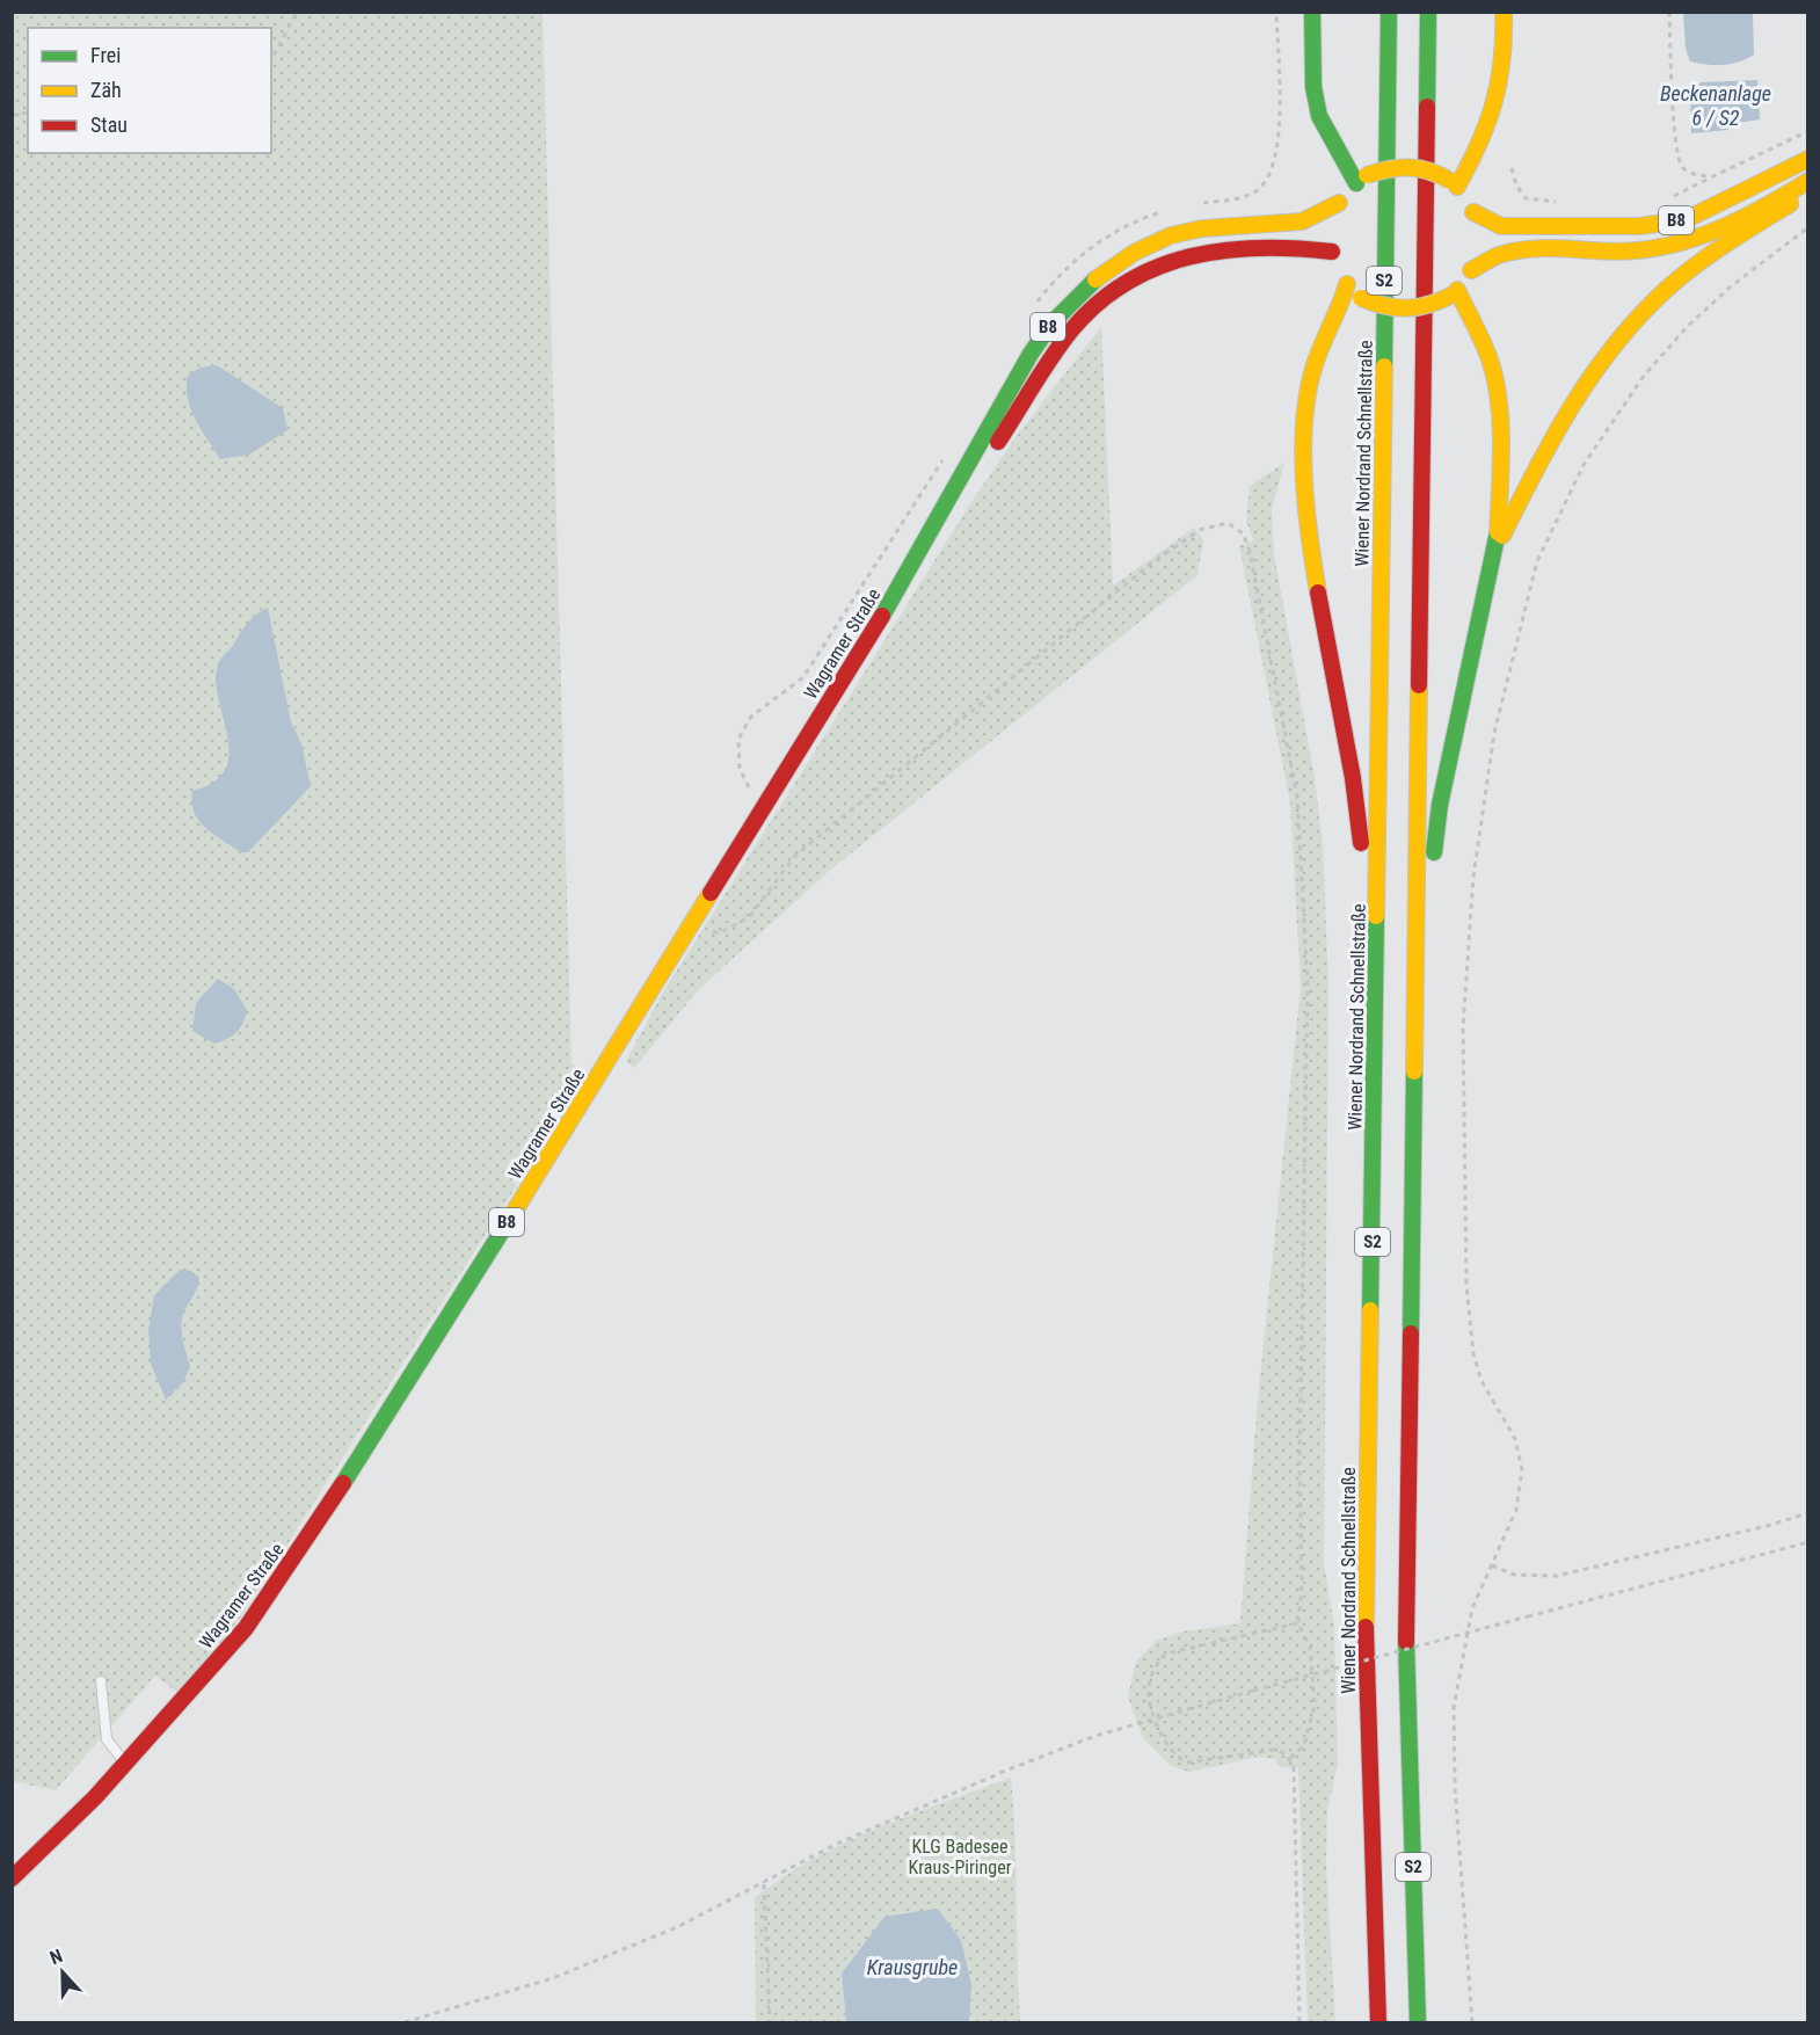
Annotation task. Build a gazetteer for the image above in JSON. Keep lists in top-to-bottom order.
{
  "streets": {
    "main road": [
      "B8",
      "S2",
      "Wiener Nordrand Schnellstraße",
      "Wagramer Straße"
    ]
  },
  "crossings": [
    ["B8", "Wagramer Straße"]
  ],
  "water": ["Beckenanlage 6 / S2", "Krausgrube"],
  "parks": ["KLG Badesee Kraus-Piringer"],
  "legend": ["Frei", "Zäh", "Stau"],
  "north": "top"
}
